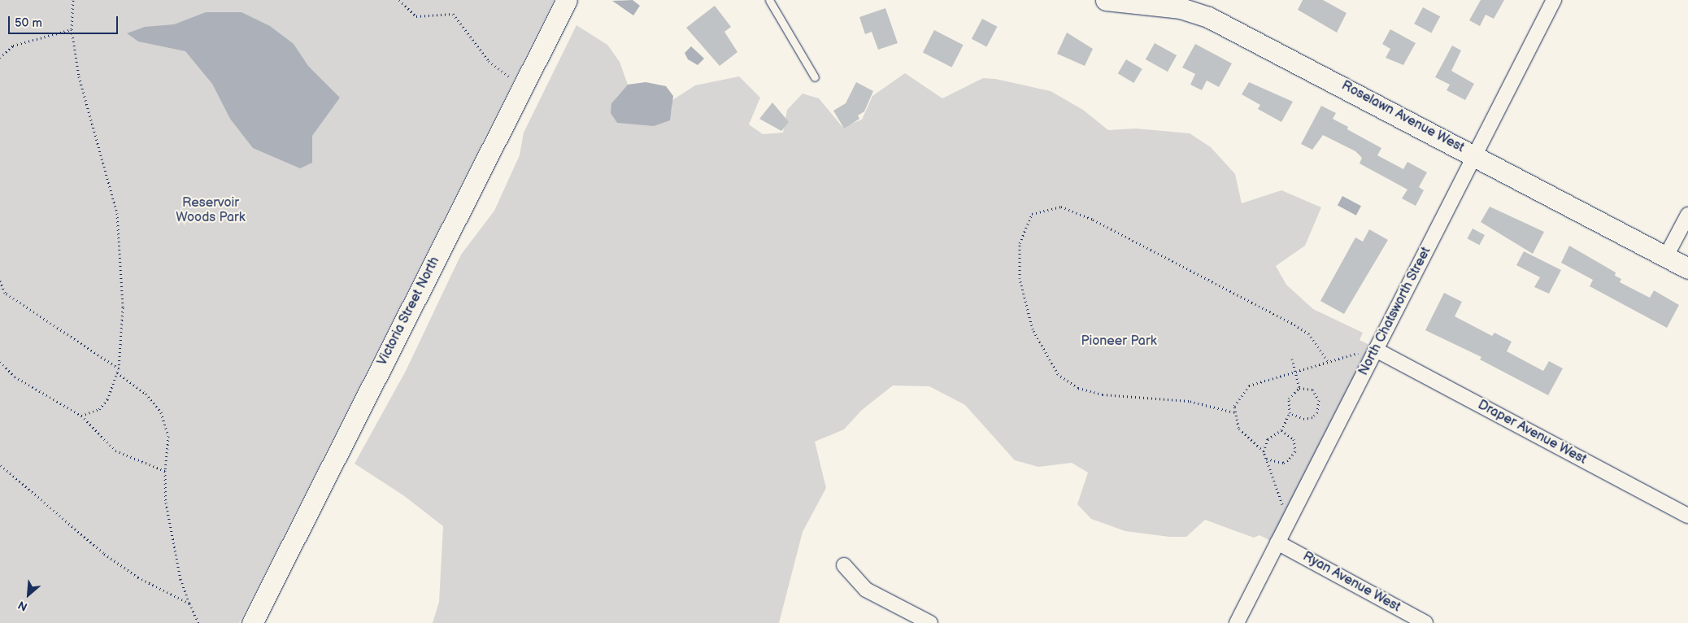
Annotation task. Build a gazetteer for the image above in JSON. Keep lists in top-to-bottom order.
{
  "streets": {
    "street": [
      "Roselawn Avenue West",
      "Victoria Street North",
      "North Chatsworth Street",
      "Draper Avenue West",
      "Ryan Avenue West"
    ]
  },
  "crossings": [
    ["Roselawn Avenue West", "North Chatsworth Street"],
    ["North Chatsworth Street", "Draper Avenue West"],
    ["North Chatsworth Street", "Ryan Avenue West"]
  ],
  "parks": ["Reservoir Woods Park", "Pioneer Park"],
  "scale_bar": "50 m",
  "north": "bottom left"
}
